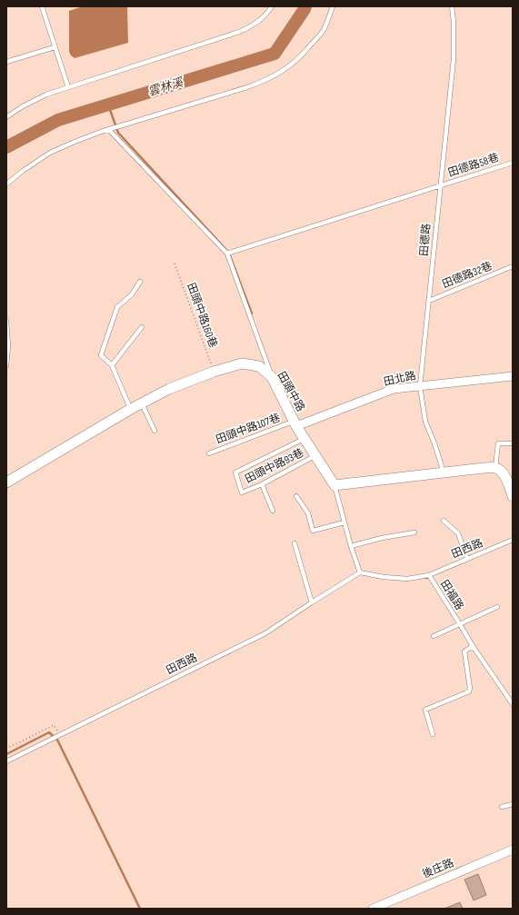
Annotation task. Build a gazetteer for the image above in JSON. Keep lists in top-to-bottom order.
{
  "streets": {
    "street": ["田北路", "田頭中路", "後庄路"],
    "lane": [
      "田德路58巷",
      "田德路",
      "田德路32巷",
      "田頭中路107巷",
      "田頭中路93巷",
      "田西路",
      "田福路"
    ],
    "path": ["田頭中路160巷"]
  },
  "crossings": [
    ["田德路58巷", "田德路"],
    ["田德路", "田德路32巷"],
    ["田德路", "田北路"],
    ["田頭中路160巷", "田頭中路"],
    ["田北路", "田頭中路"],
    ["田北路", "田頭中路107巷"],
    ["田頭中路", "田頭中路107巷"],
    ["田頭中路", "田頭中路93巷"],
    ["田西路", "田福路"]
  ],
  "water": ["雲林溪"]
}
